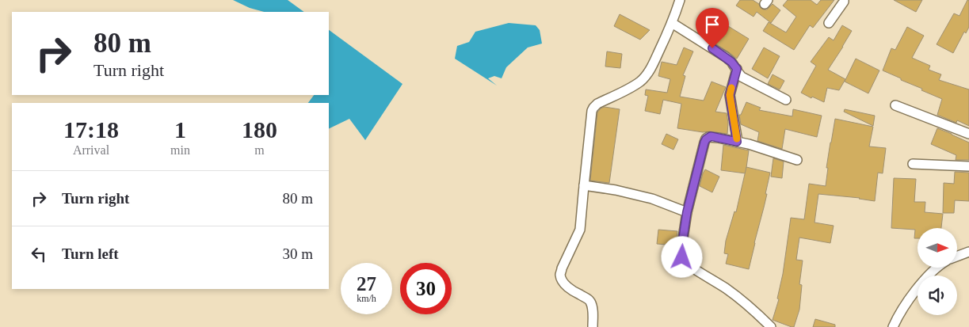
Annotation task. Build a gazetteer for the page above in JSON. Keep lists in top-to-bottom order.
{
  "north": "right",
  "page": {
    "turn": ["80 m", "Turn right"],
    "eta": [
      "17:18",
      "Arrival",
      "1",
      "min",
      "180",
      "m"
    ],
    "list": [
      {
        "name": "Turn right",
        "value": "80 m"
      },
      {
        "name": "Turn left",
        "value": "30 m"
      }
    ],
    "speed": "27 km/h",
    "limit": "30"
  }
}
